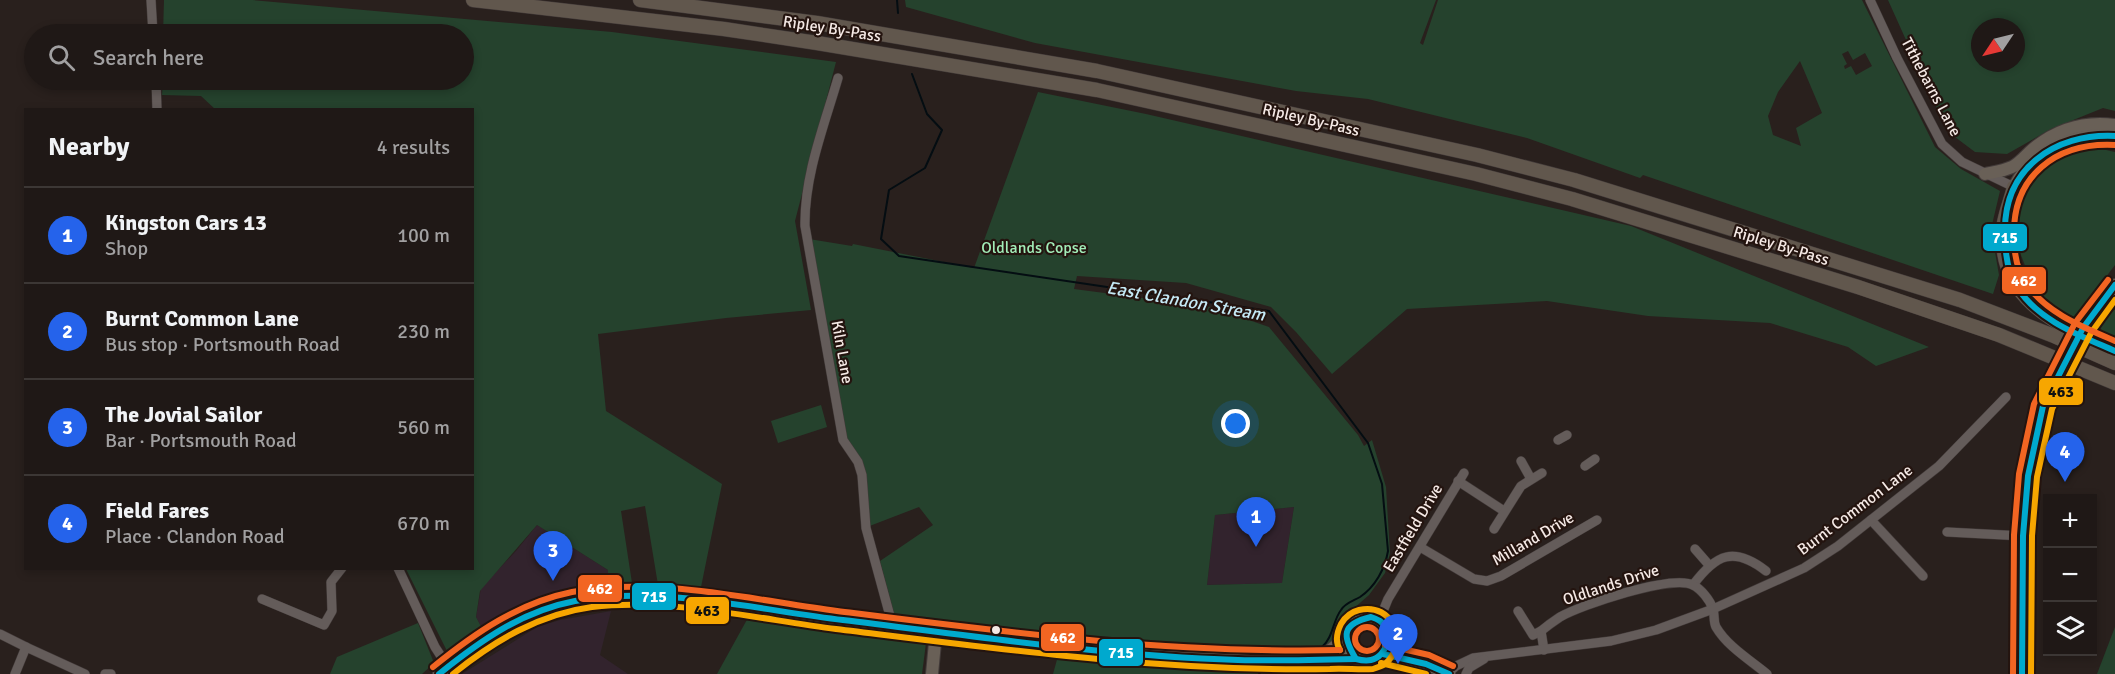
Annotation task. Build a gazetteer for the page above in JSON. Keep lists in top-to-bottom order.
{
  "streets": {
    "highway": ["Ripley By-Pass"],
    "street": [
      "Tithebarns Lane",
      "Kiln Lane",
      "Burnt Common Lane",
      "Eastfield Drive",
      "Milland Drive",
      "Oldlands Drive"
    ]
  },
  "crossings": [
    ["Eastfield Drive", "Milland Drive"]
  ],
  "water": ["East Clandon Stream"],
  "parks": ["Oldlands Copse"],
  "lines": ["transit line 715", "transit line 462", "transit line 463"],
  "north": "bottom left",
  "page": {
    "search": "Search here",
    "heading": ["Nearby", "4 results"],
    "list": [
      {
        "mark": "1",
        "name": "Kingston Cars 13",
        "note": "Shop",
        "value": "100 m"
      },
      {
        "mark": "2",
        "name": "Burnt Common Lane",
        "note": "Bus stop · Portsmouth Road",
        "value": "230 m"
      },
      {
        "mark": "3",
        "name": "The Jovial Sailor",
        "note": "Bar · Portsmouth Road",
        "value": "560 m"
      },
      {
        "mark": "4",
        "name": "Field Fares",
        "note": "Place · Clandon Road",
        "value": "670 m"
      }
    ],
    "pins": [
      "4",
      "1",
      "3",
      "2"
    ],
    "map_buttons": ["+", "−"]
  }
}
